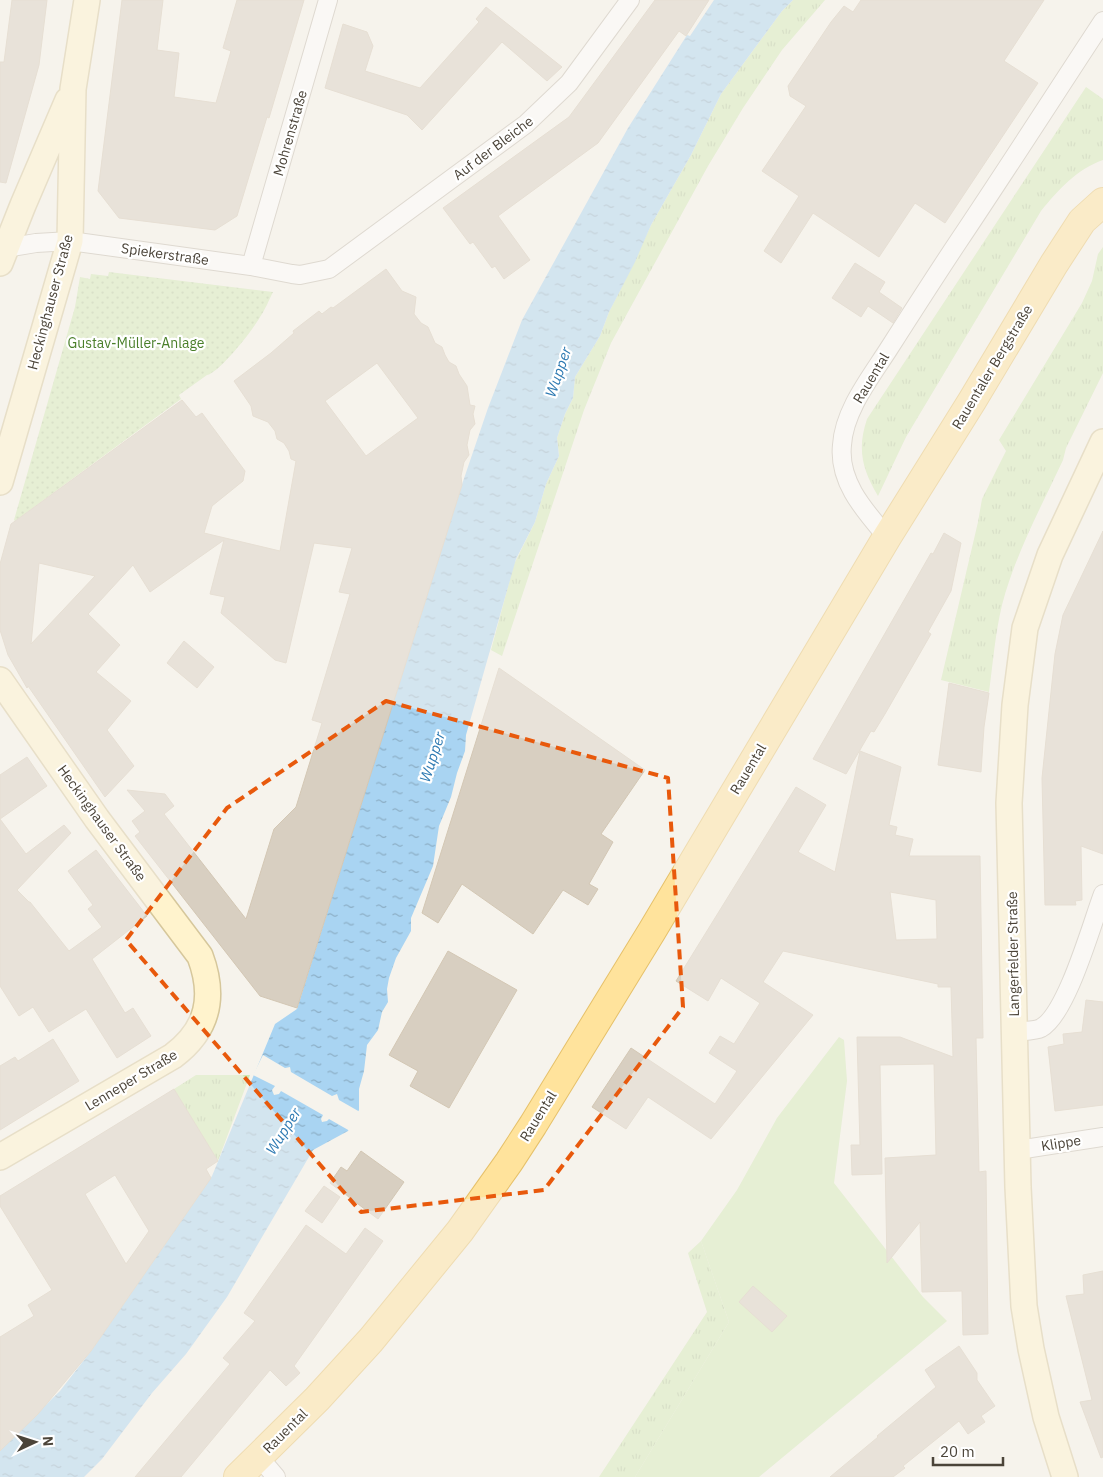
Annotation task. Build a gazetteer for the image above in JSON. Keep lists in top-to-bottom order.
{
  "streets": {
    "main road": [
      "Heckinghauser Straße",
      "Rauentaler Bergstraße",
      "Rauental",
      "Langerfelder Straße",
      "Lenneper Straße"
    ],
    "street": [
      "Mohrenstraße",
      "Auf der Bleiche",
      "Spiekerstraße",
      "Klippe"
    ]
  },
  "crossings": [
    ["Mohrenstraße", "Spiekerstraße"],
    ["Auf der Bleiche", "Spiekerstraße"],
    ["Spiekerstraße", "Heckinghauser Straße"],
    ["Heckinghauser Straße", "Lenneper Straße"],
    ["Rauentaler Bergstraße", "Rauental"],
    ["Langerfelder Straße", "Klippe"]
  ],
  "water": ["Wupper"],
  "parks": ["Gustav-Müller-Anlage"],
  "scale_bar": "20 m",
  "north": "right"
}
